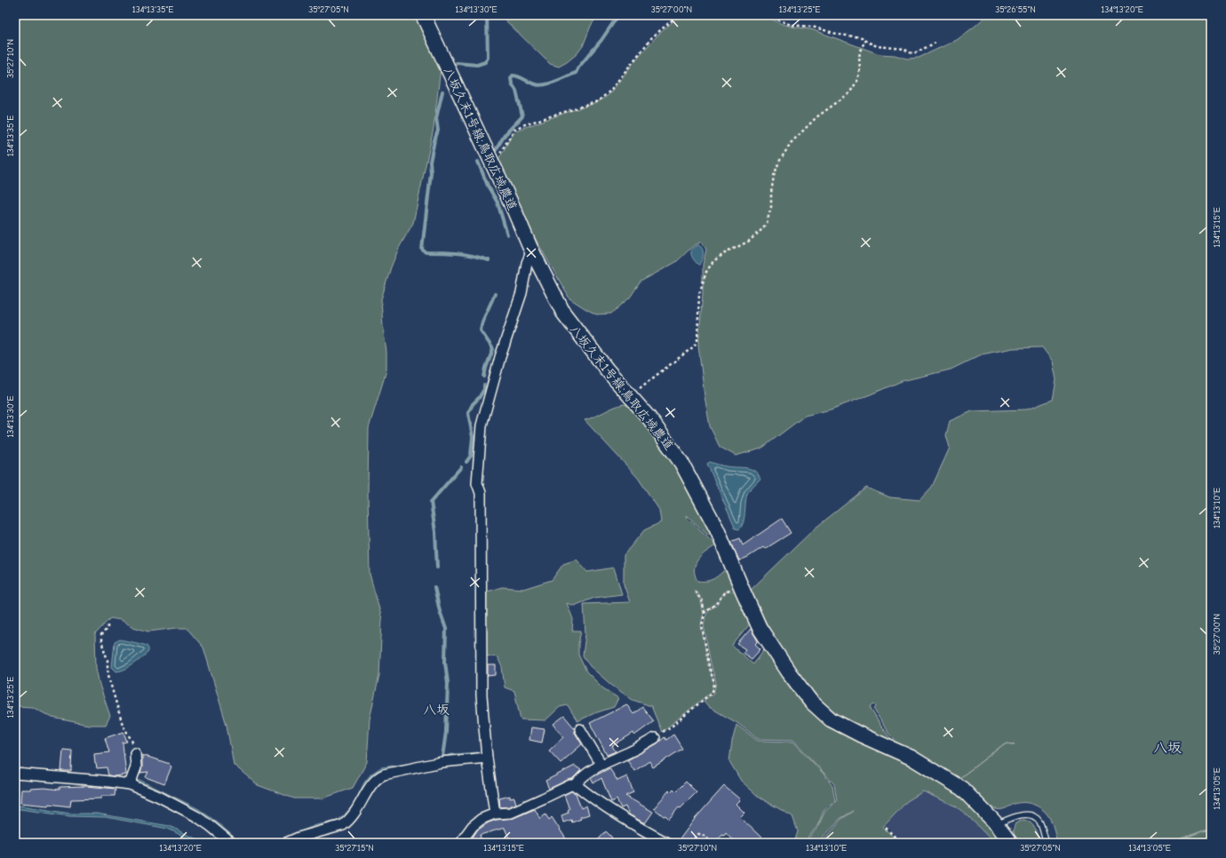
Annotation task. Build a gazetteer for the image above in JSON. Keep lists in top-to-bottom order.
{
  "streets": {
    "street": ["八坂久末1号線;鳥取広域農道"]
  },
  "districts": ["八坂", "八坂"],
  "coordinates": [
    "134°13'35\"E",
    "35°27'05\"N",
    "134°13'30\"E",
    "35°27'00\"N",
    "134°13'25\"E",
    "35°26'55\"N",
    "134°13'20\"E",
    "35°27'10\"N",
    "134°13'15\"E",
    "134°13'10\"E",
    "134°13'05\"E",
    "35°27'15\"N"
  ]
}
